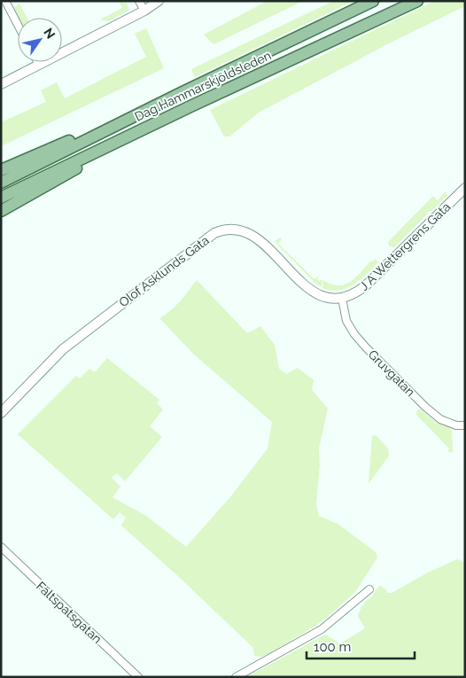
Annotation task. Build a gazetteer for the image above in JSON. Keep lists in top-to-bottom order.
{
  "streets": {
    "main road": ["Dag Hammarskjöldsleden"],
    "street": [
      "J A Wettergrens Gata",
      "Olof Asklunds Gata",
      "Gruvgatan",
      "Fältspatsgatan"
    ]
  },
  "crossings": [
    ["J A Wettergrens Gata", "Olof Asklunds Gata"],
    ["J A Wettergrens Gata", "Gruvgatan"],
    ["Olof Asklunds Gata", "Gruvgatan"]
  ],
  "scale_bar": "100 m",
  "north": "top right"
}
